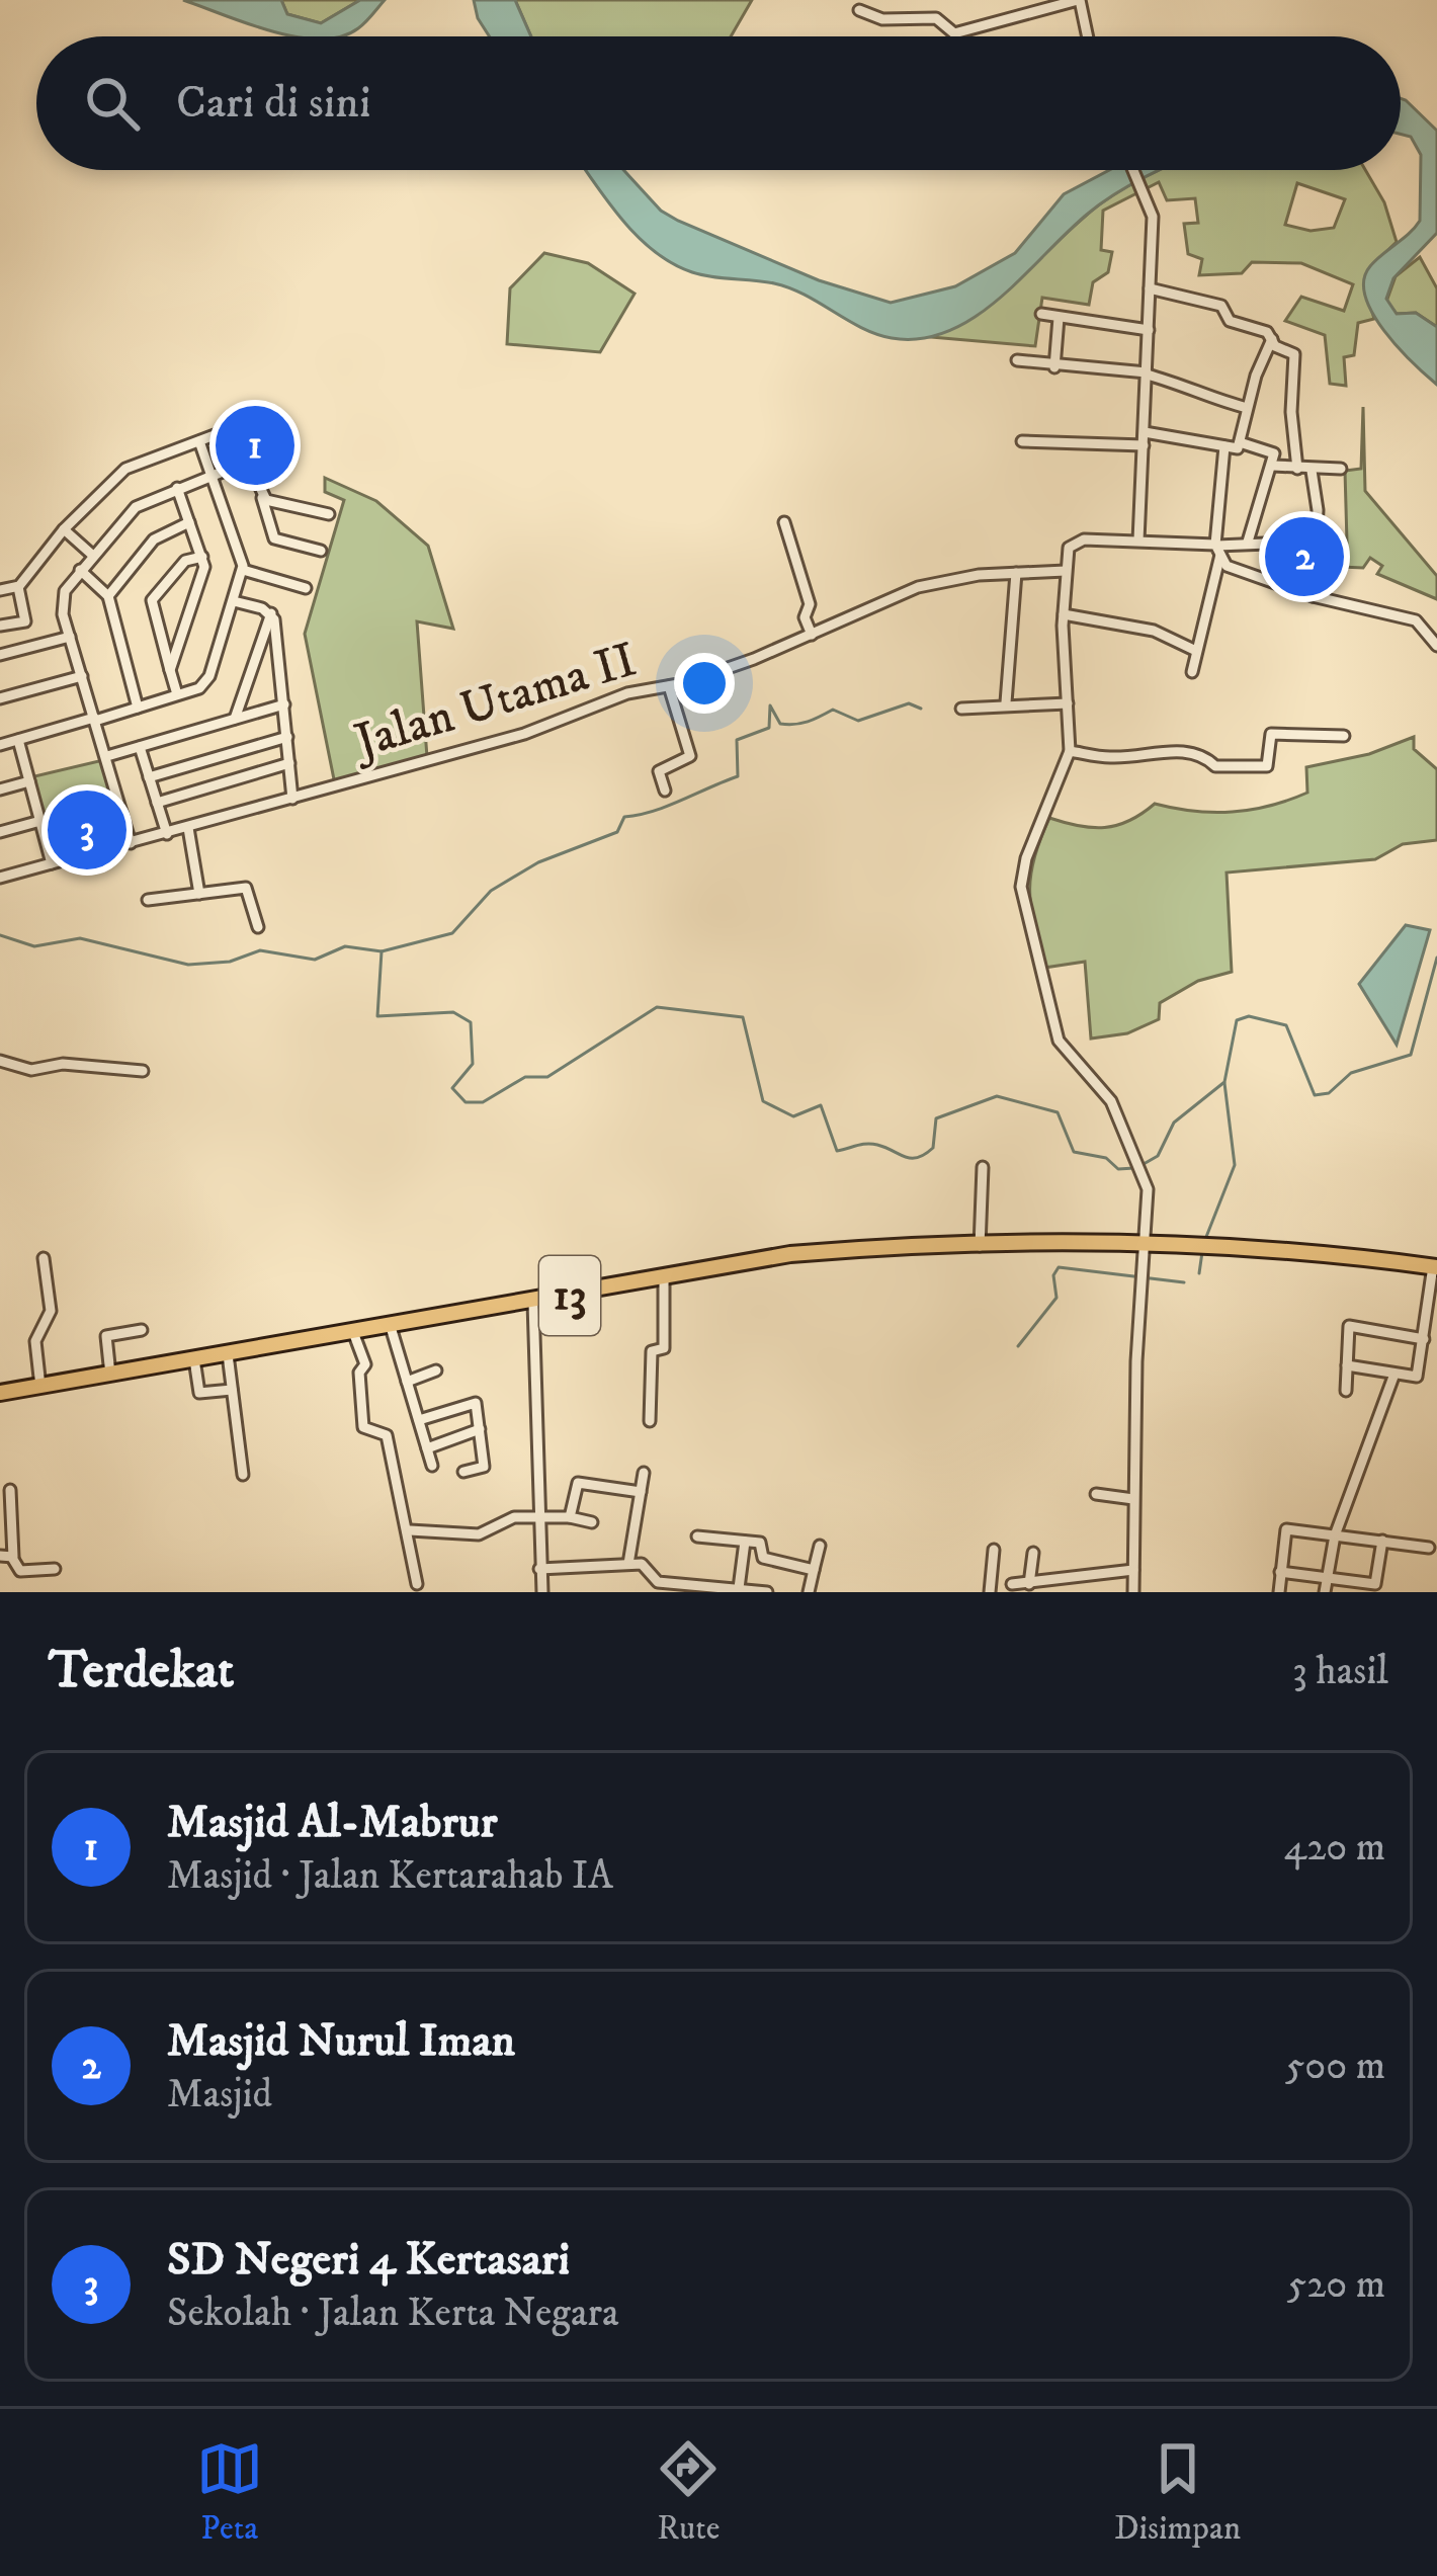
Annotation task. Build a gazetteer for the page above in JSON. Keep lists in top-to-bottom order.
{
  "streets": {
    "highway": ["13"],
    "street": ["Jalan Utama II"]
  },
  "page": {
    "search": "Cari di sini",
    "pins": ["1", "2", "3"],
    "heading": ["Terdekat", "3 hasil"],
    "list": [
      {
        "mark": "1",
        "name": "Masjid Al-Mabrur",
        "note": "Masjid · Jalan Kertarahab IA",
        "value": "420 m"
      },
      {
        "mark": "2",
        "name": "Masjid Nurul Iman",
        "note": "Masjid",
        "value": "500 m"
      },
      {
        "mark": "3",
        "name": "SD Negeri 4 Kertasari",
        "note": "Sekolah · Jalan Kerta Negara",
        "value": "520 m"
      }
    ],
    "nav": ["Peta", "Rute", "Disimpan"]
  }
}
